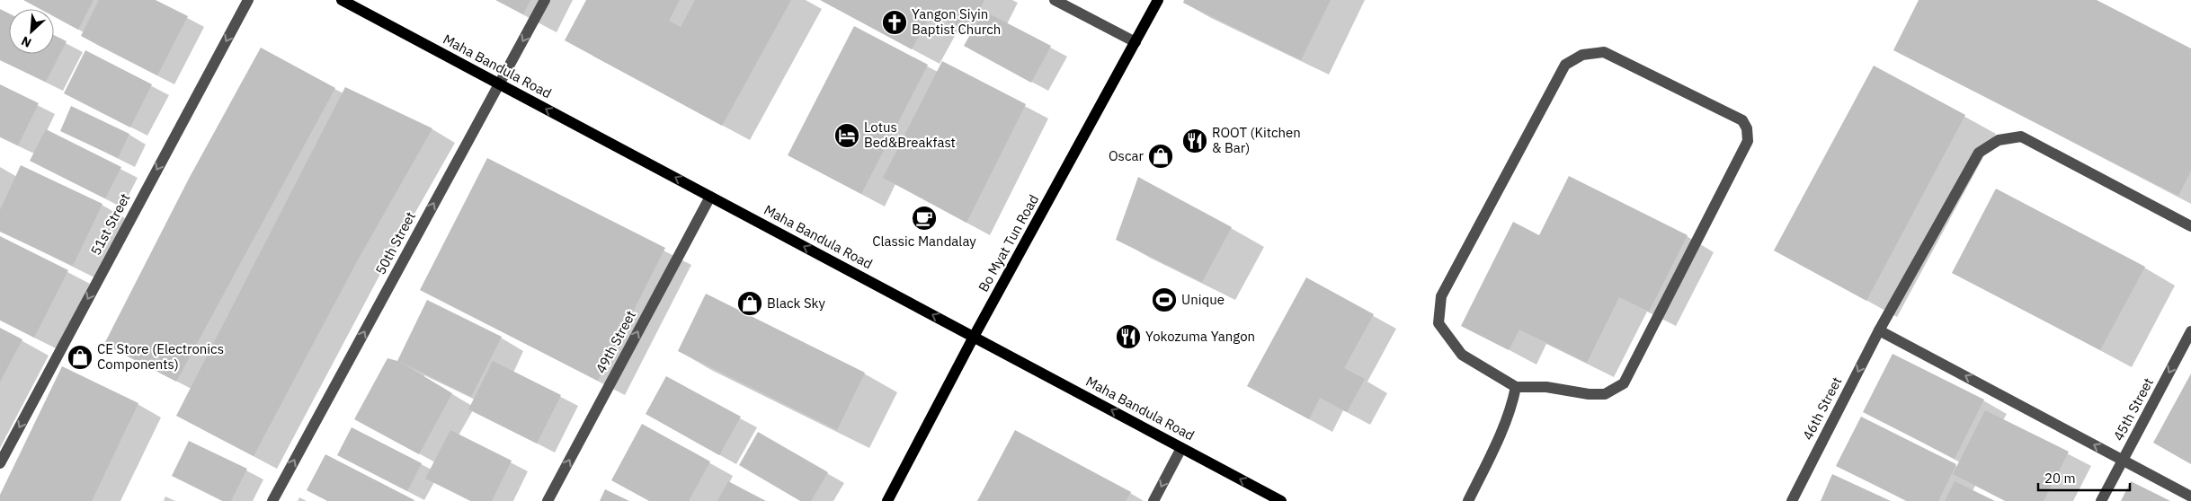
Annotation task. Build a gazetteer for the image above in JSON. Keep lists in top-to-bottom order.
{
  "streets": {
    "main road": ["Maha Bandula Road", "Bo Myat Tun Road"],
    "street": [
      "51st Street",
      "50th Street",
      "49th Street",
      "46th Street",
      "45th Street"
    ]
  },
  "crossings": [
    ["Maha Bandula Road", "50th Street"],
    ["Maha Bandula Road", "Bo Myat Tun Road"],
    ["Maha Bandula Road", "49th Street"]
  ],
  "one_way": [
    "Maha Bandula Road",
    "51st Street",
    "49th Street",
    "45th Street"
  ],
  "places": {
    "church": ["Yangon Siyin Baptist Church"],
    "hotel": ["Lotus Bed&Breakfast"],
    "restaurant": ["ROOT (Kitchen & Bar)", "Yokozuma Yangon"],
    "shop": ["Oscar", "Black Sky", "CE Store (Electronics Components)"],
    "cafe": ["Classic Mandalay"],
    "sports": ["Unique"]
  },
  "scale_bar": "20 m",
  "north": "bottom left"
}
